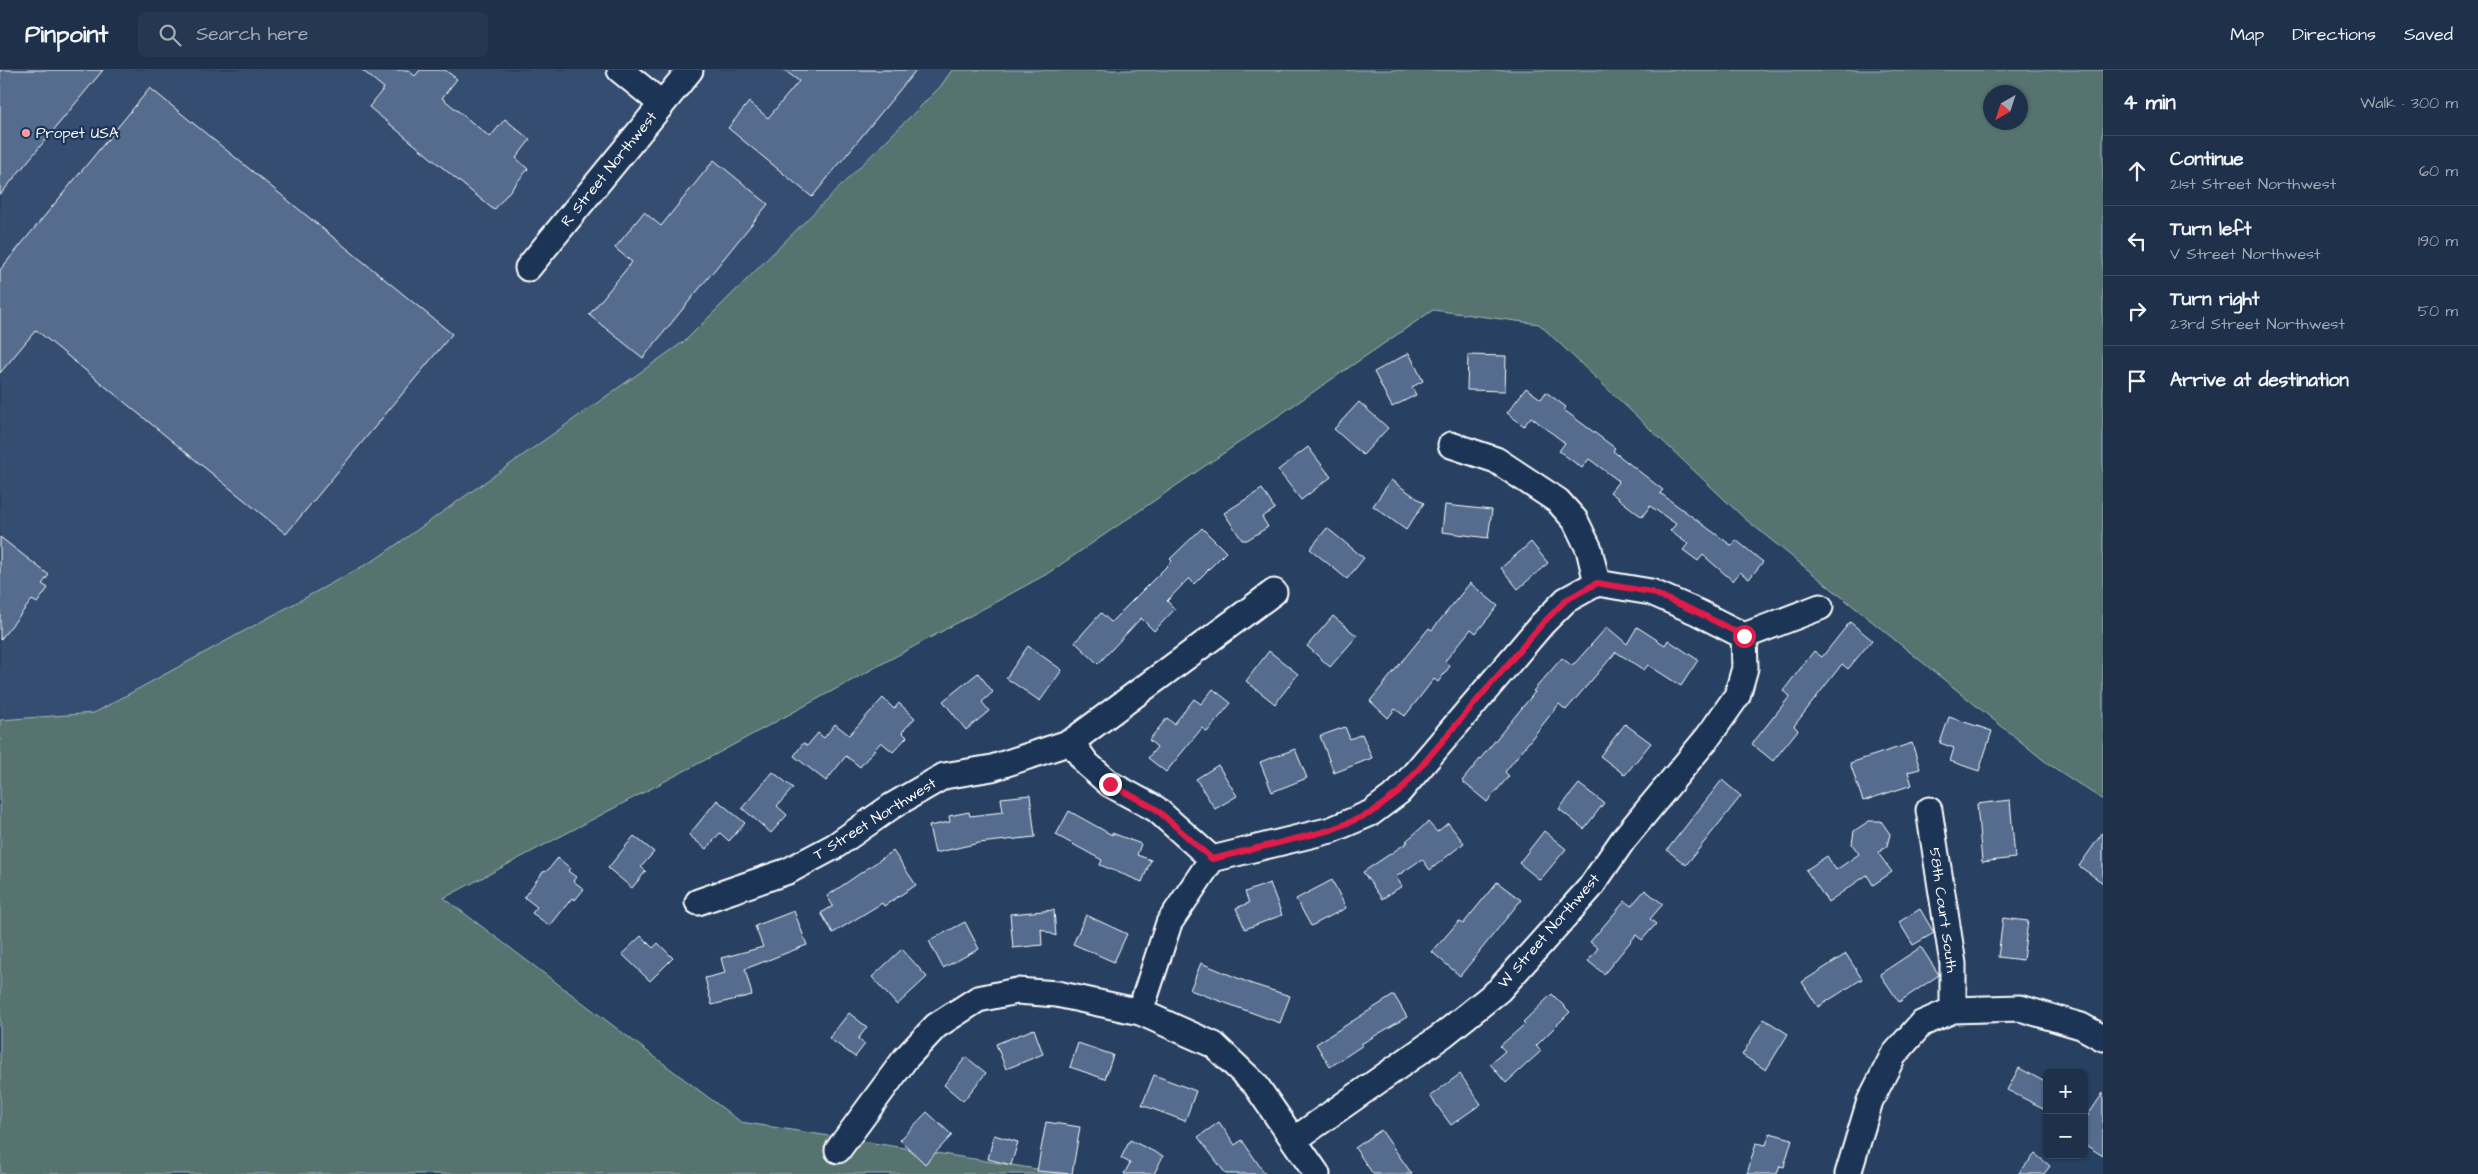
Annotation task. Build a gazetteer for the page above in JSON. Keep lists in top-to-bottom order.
{
  "streets": {
    "street": [
      "R Street Northwest",
      "T Street Northwest",
      "58th Court South",
      "W Street Northwest"
    ]
  },
  "places": ["Propet USA"],
  "north": "bottom left",
  "page": {
    "header": "Pinpoint",
    "search": "Search here",
    "nav": ["Map", "Directions", "Saved"],
    "heading": ["4 min", "Walk · 300 m"],
    "list": [
      ["Continue", "21st Street Northwest", "60 m"],
      ["Turn left", "V Street Northwest", "190 m"],
      ["Turn right", "23rd Street Northwest", "50 m"],
      "Arrive at destination"
    ],
    "map_buttons": ["+", "−"]
  }
}
